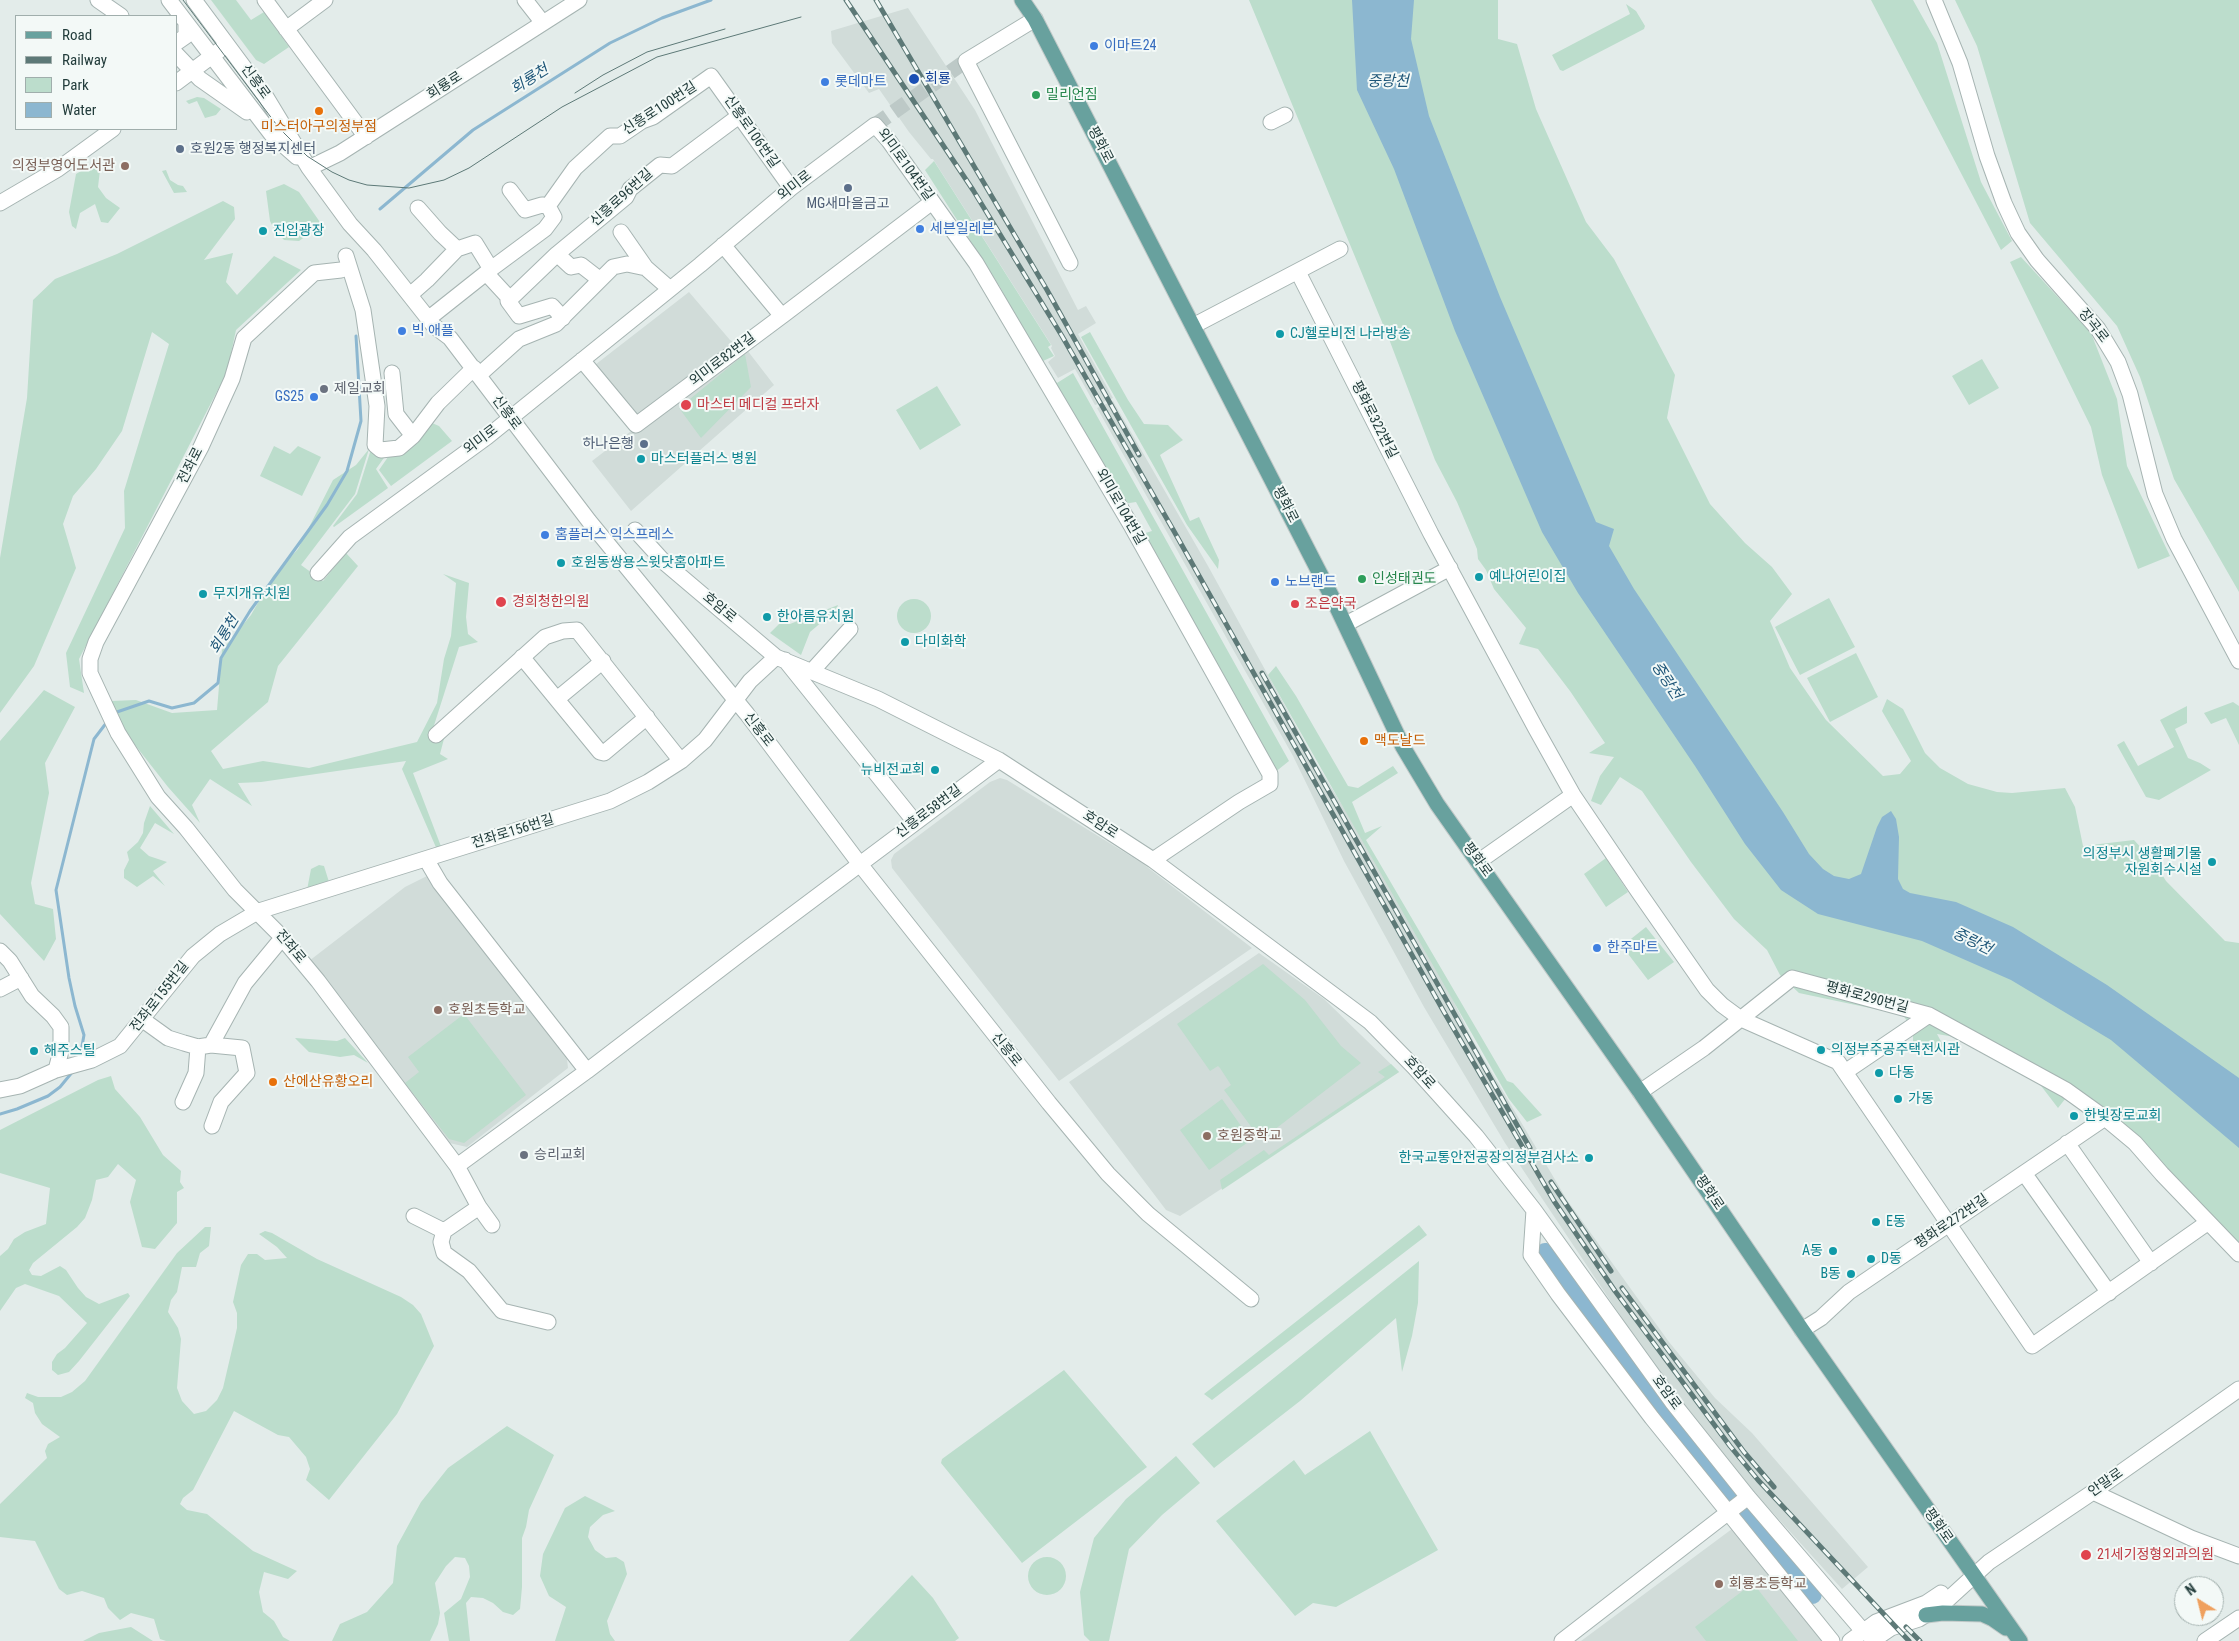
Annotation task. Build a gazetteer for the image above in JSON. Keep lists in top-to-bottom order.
{
  "streets": {
    "main road": ["평화로"],
    "street": [
      "신흥로",
      "회룡로",
      "신흥로100번길",
      "신흥로106번길",
      "외미로104번길",
      "외미로",
      "신흥로96번길",
      "장곡로",
      "외미로82번길",
      "평화로322번길",
      "전좌로",
      "호암로",
      "신흥로58번길",
      "전좌로156번길",
      "전좌로155번길",
      "평화로290번길",
      "평화로272번길",
      "안말로"
    ]
  },
  "crossings": [
    ["신흥로", "회룡로"],
    ["신흥로", "외미로"],
    ["신흥로", "신흥로58번길"],
    ["신흥로", "전좌로156번길"],
    ["신흥로100번길", "신흥로106번길"],
    ["신흥로106번길", "외미로"],
    ["신흥로106번길", "신흥로96번길"],
    ["평화로", "평화로290번길"],
    ["평화로", "평화로272번길"],
    ["평화로", "안말로"],
    ["외미로104번길", "외미로"],
    ["외미로104번길", "외미로82번길"],
    ["외미로104번길", "호암로"],
    ["외미로", "외미로82번길"],
    ["평화로322번길", "평화로290번길"],
    ["평화로322번길", "평화로272번길"],
    ["전좌로", "신흥로58번길"],
    ["전좌로", "전좌로156번길"],
    ["전좌로", "전좌로155번길"],
    ["호암로", "신흥로58번길"],
    ["호암로", "전좌로156번길"],
    ["호암로", "안말로"],
    ["전좌로156번길", "전좌로155번길"],
    ["평화로290번길", "평화로272번길"]
  ],
  "water": ["회룡천", "중랑천"],
  "places": [
    "이마트24",
    "회룡",
    "롯데마트",
    "밀리언짐",
    "미스터아구의정부점",
    "호원2동 행정복지센터",
    "의정부영어도서관",
    "MG새마을금고",
    "세븐일레븐",
    "진입광장",
    "빅 애플",
    "CJ헬로비전 나라방송",
    "제일교회",
    "GS25",
    "마스터 메디컬 프라자",
    "하나은행",
    "마스터플러스 병원",
    "홈플러스 익스프레스",
    "호원동쌍용스윗닷홈아파트",
    "예나어린이집",
    "인성태권도",
    "노브랜드",
    "무지개유치원",
    "경희청한의원",
    "조은약국",
    "한아름유치원",
    "다미화학",
    "맥도날드",
    "뉴비전교회",
    "의정부시 생활폐기물 자원회수시설",
    "한주마트",
    "호원초등학교",
    "의정부주공주택전시관",
    "해주스틸",
    "다동",
    "산에산유황오리",
    "가동",
    "한빛장로교회",
    "호원중학교",
    "승리교회",
    "한국교통안전공장의정부검사소",
    "E동",
    "A동",
    "D동",
    "B동",
    "21세기정형외과의원",
    "회룡초등학교"
  ],
  "legend": [
    "Road",
    "Railway",
    "Park",
    "Water"
  ],
  "north": "top left"
}
